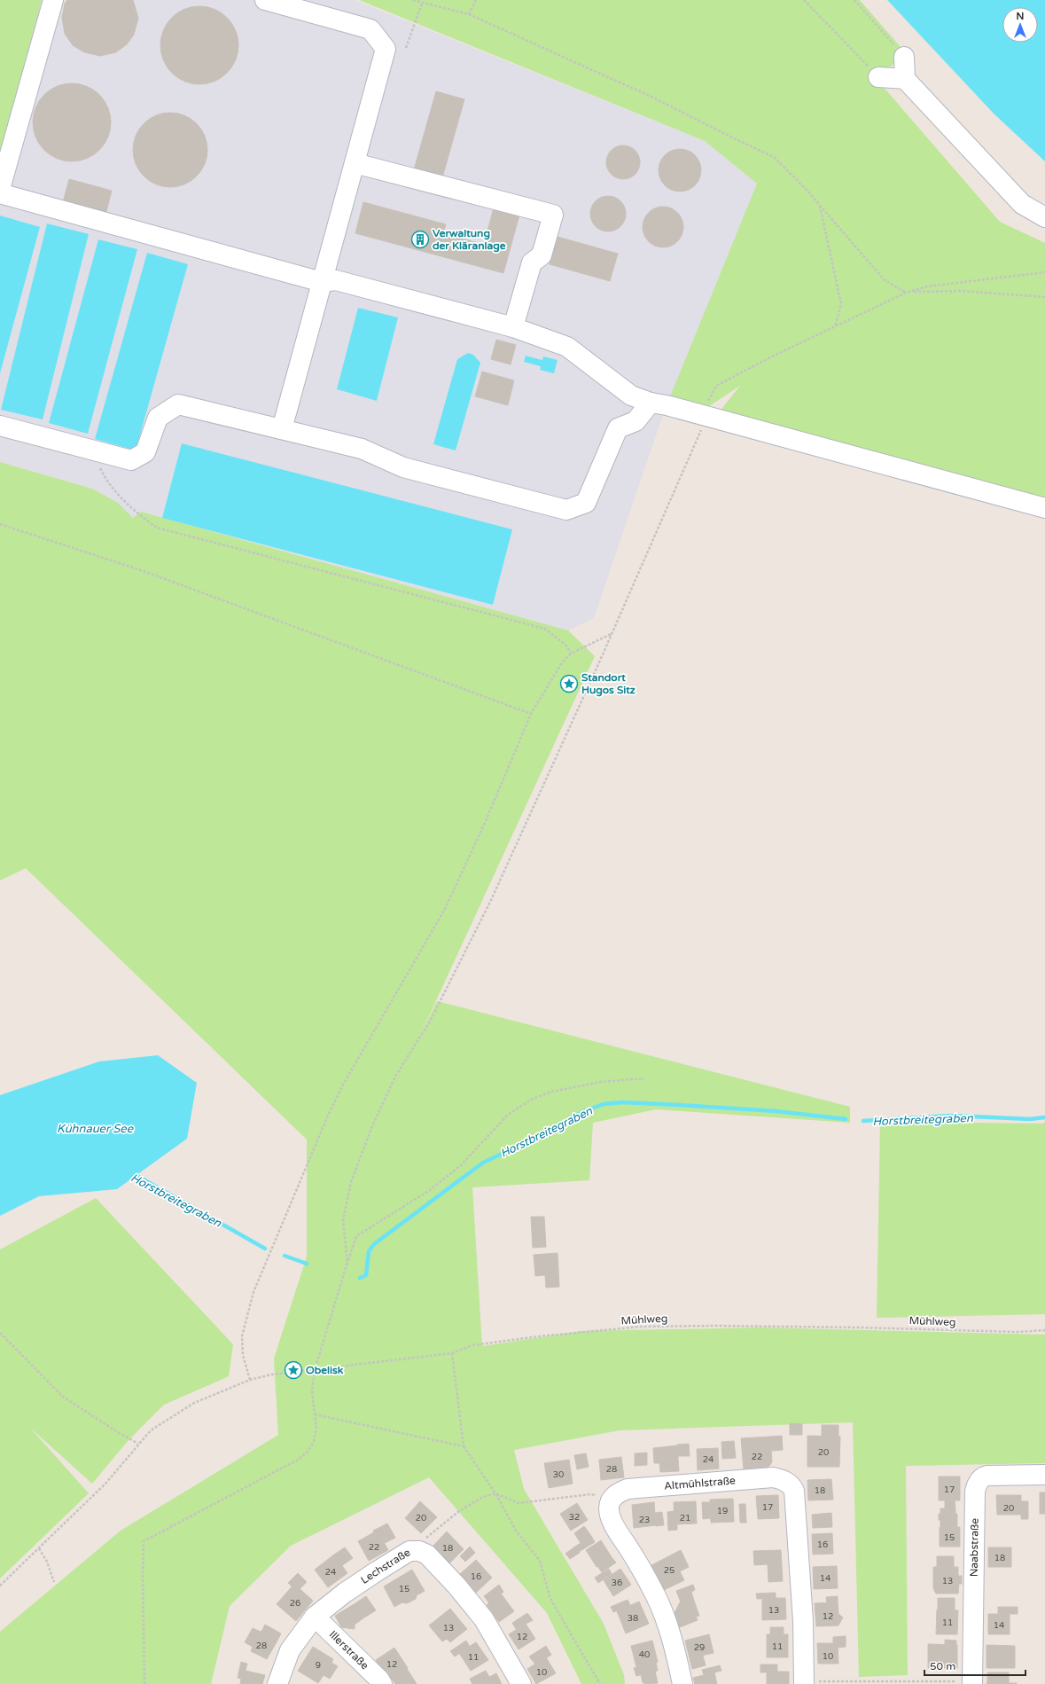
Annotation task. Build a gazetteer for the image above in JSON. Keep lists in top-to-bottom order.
{
  "streets": {
    "street": [
      "Altmühlstraße",
      "Naabstraße",
      "Lechstraße",
      "Illerstraße"
    ],
    "path": ["Mühlweg"]
  },
  "crossings": [
    ["Lechstraße", "Illerstraße"]
  ],
  "water": ["Horstbreitegraben", "Kühnauer See"],
  "places": {
    "building": ["Verwaltung der Kläranlage"],
    "place": ["Standort Hugos Sitz", "Obelisk"]
  },
  "house_numbers": [
    "20",
    "22",
    "24",
    "28",
    "30",
    "17",
    "18",
    "17",
    "20",
    "19",
    "32",
    "20",
    "21",
    "23",
    "15",
    "16",
    "22",
    "18",
    "18",
    "25",
    "24",
    "16",
    "14",
    "13",
    "36",
    "15",
    "26",
    "13",
    "12",
    "38",
    "11",
    "14",
    "13",
    "12",
    "28",
    "11",
    "29",
    "40",
    "10",
    "11",
    "12",
    "9",
    "10"
  ],
  "scale_bar": "50 m",
  "north": "top"
}
